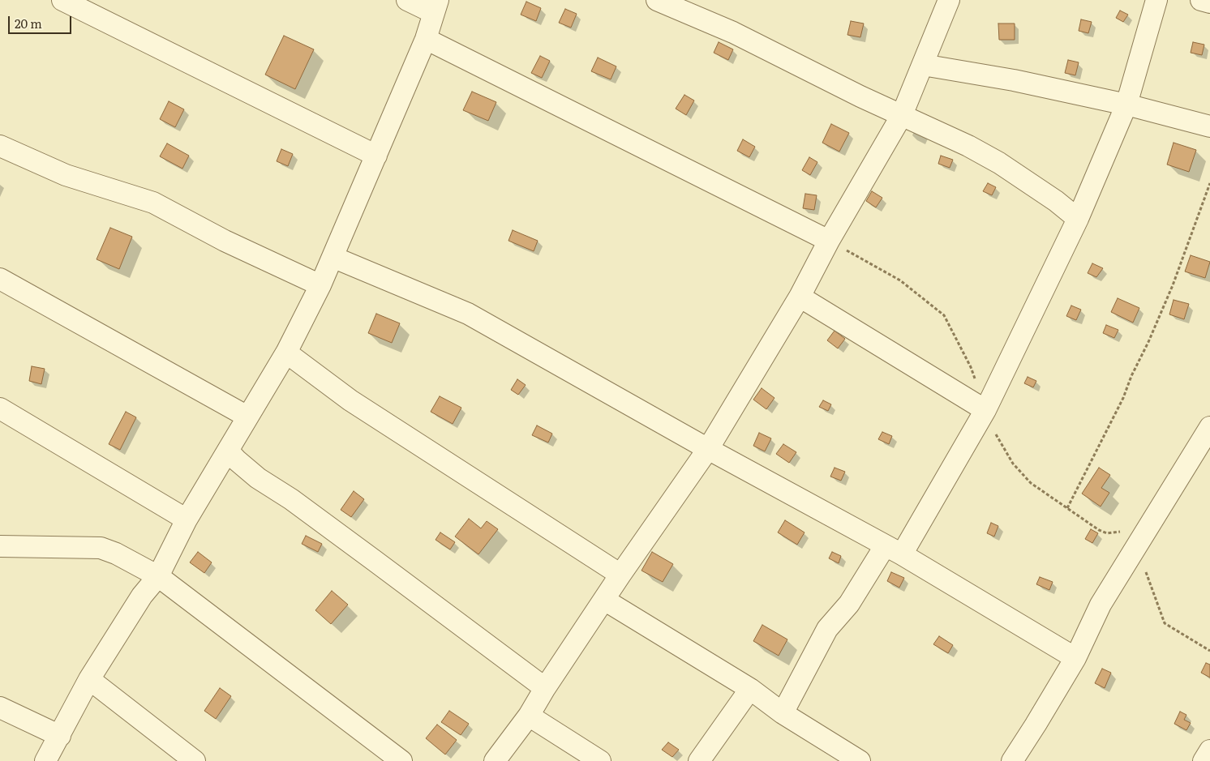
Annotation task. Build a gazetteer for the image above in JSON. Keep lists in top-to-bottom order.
{
  "scale_bar": "20 m"
}
